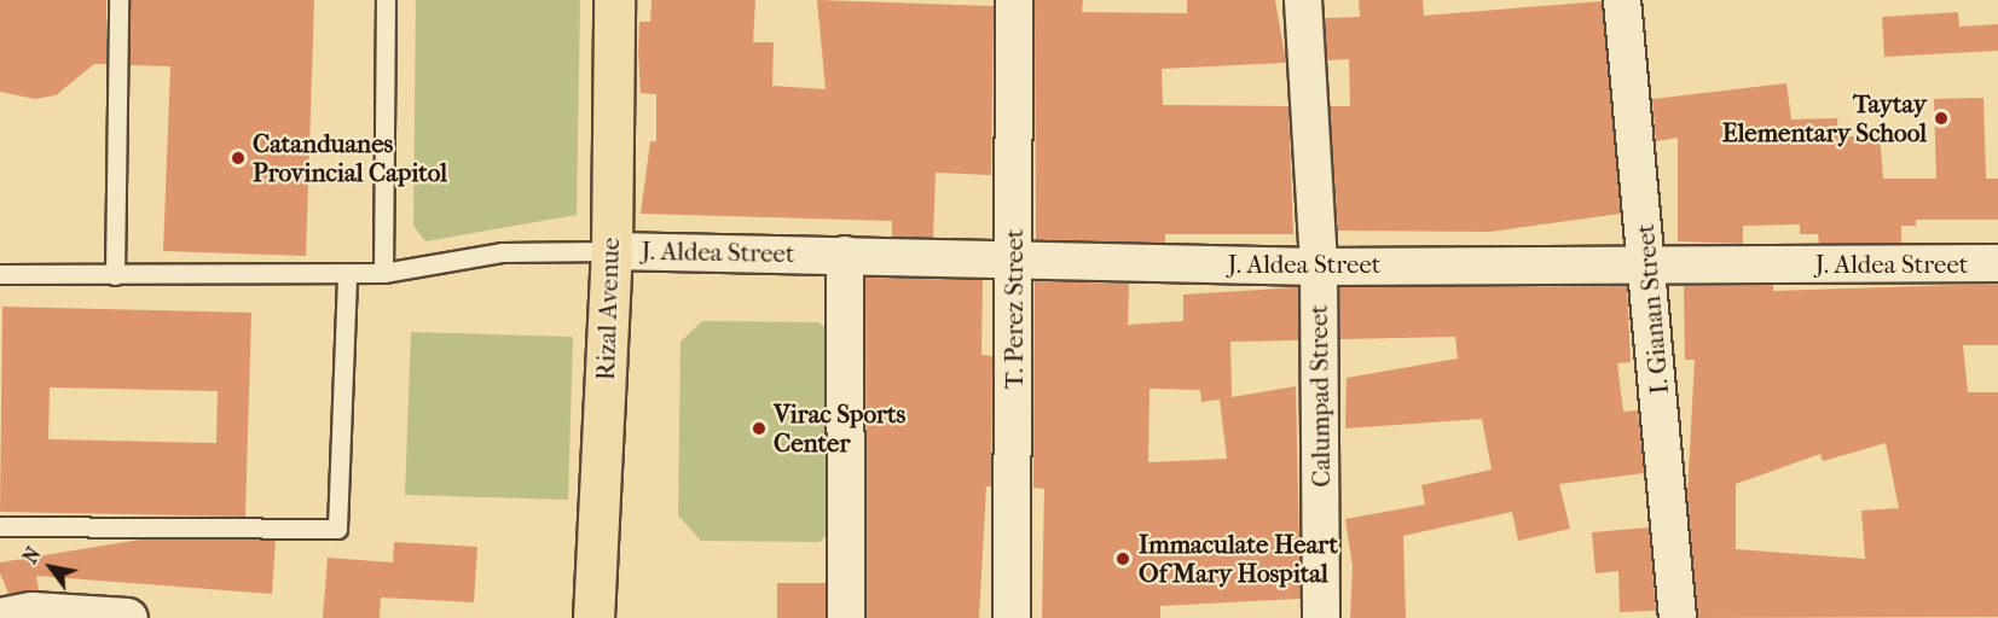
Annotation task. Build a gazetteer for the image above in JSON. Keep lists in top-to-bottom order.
{
  "streets": {
    "main road": ["Rizal Avenue"],
    "street": [
      "J. Aldea Street",
      "T. Perez Street",
      "I. Gianan Street",
      "Calumpad Street"
    ]
  },
  "crossings": [
    ["J. Aldea Street", "Rizal Avenue"],
    ["J. Aldea Street", "T. Perez Street"],
    ["J. Aldea Street", "I. Gianan Street"],
    ["J. Aldea Street", "Calumpad Street"]
  ],
  "places": [
    "Taytay Elementary School",
    "Catanduanes Provincial Capitol",
    "Virac Sports Center",
    "Immaculate Heart Of Mary Hospital"
  ],
  "north": "top left"
}
